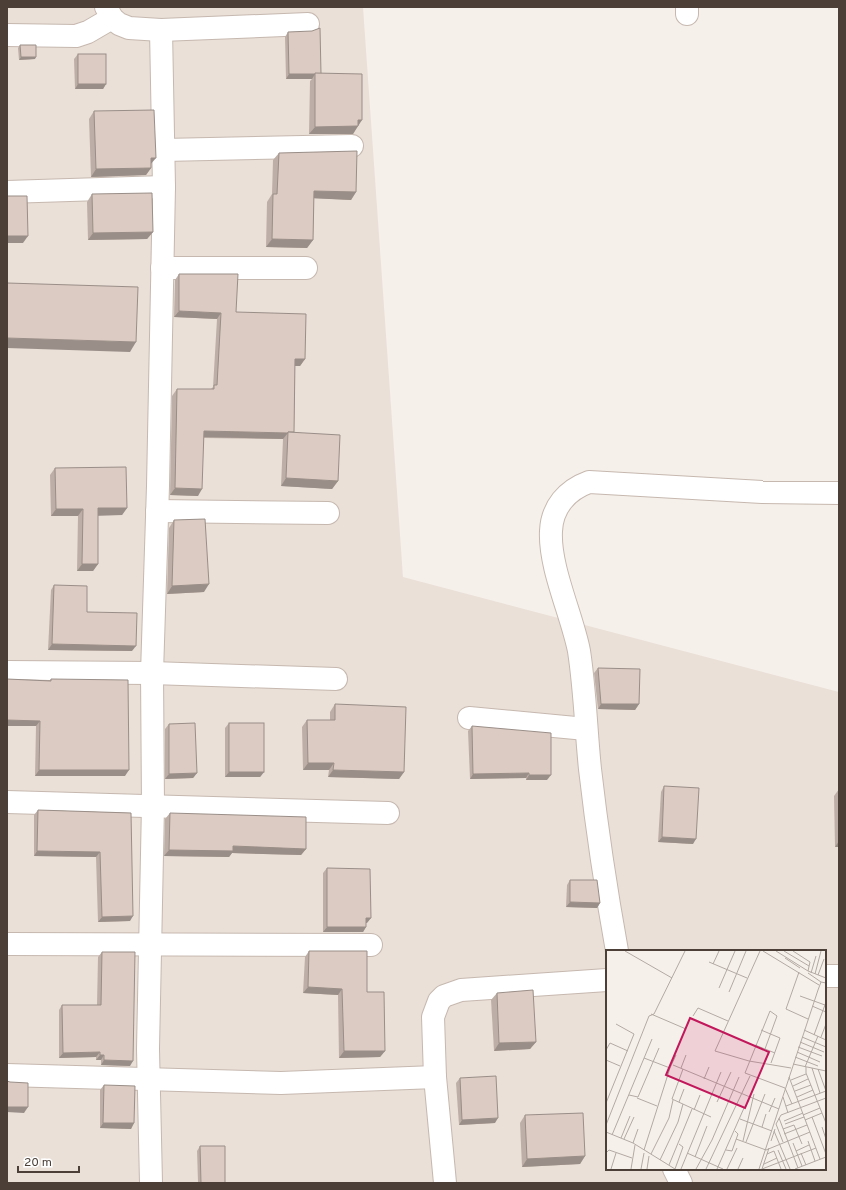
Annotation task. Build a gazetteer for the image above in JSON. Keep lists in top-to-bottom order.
{
  "scale_bar": "20 m"
}
